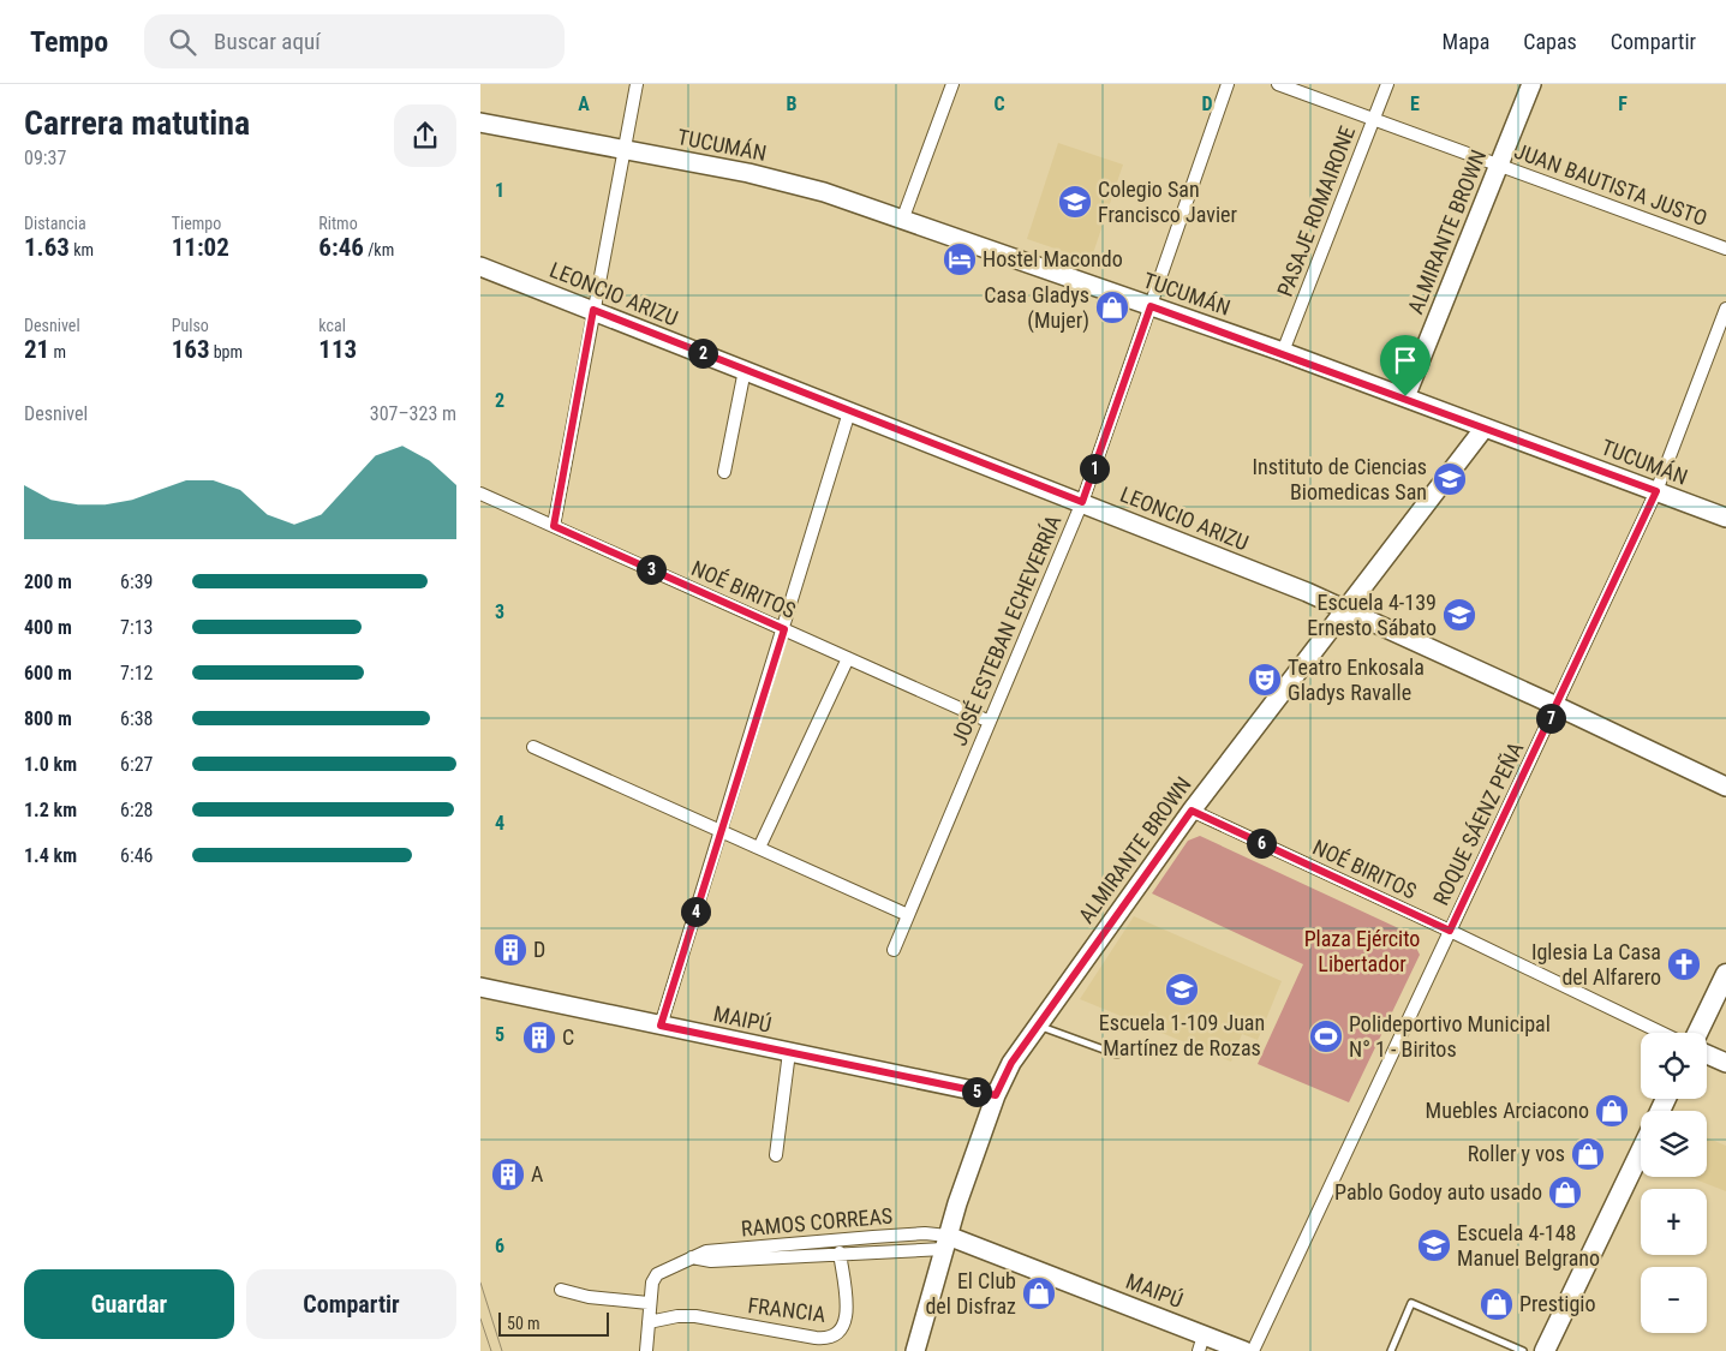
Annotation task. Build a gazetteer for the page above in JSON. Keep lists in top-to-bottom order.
{
  "streets": {
    "street": [
      "TUCUMÁN",
      "JUAN BAUTISTA JUSTO",
      "PASAJE ROMAIRONE",
      "ALMIRANTE BROWN",
      "LEONCIO ARIZU",
      "NOÉ BIRITOS",
      "JOSÉ ESTEBAN ECHEVERRÍA",
      "ROQUE SÁENZ PEÑA",
      "MAIPÚ",
      "RAMOS CORREAS",
      "FRANCIA"
    ]
  },
  "crossings": [
    ["TUCUMÁN", "PASAJE ROMAIRONE"],
    ["TUCUMÁN", "ALMIRANTE BROWN"],
    ["TUCUMÁN", "JOSÉ ESTEBAN ECHEVERRÍA"],
    ["TUCUMÁN", "ROQUE SÁENZ PEÑA"],
    ["JUAN BAUTISTA JUSTO", "PASAJE ROMAIRONE"],
    ["JUAN BAUTISTA JUSTO", "ALMIRANTE BROWN"],
    ["ALMIRANTE BROWN", "LEONCIO ARIZU"],
    ["ALMIRANTE BROWN", "NOÉ BIRITOS"],
    ["ALMIRANTE BROWN", "MAIPÚ"],
    ["ALMIRANTE BROWN", "RAMOS CORREAS"],
    ["LEONCIO ARIZU", "JOSÉ ESTEBAN ECHEVERRÍA"],
    ["LEONCIO ARIZU", "ROQUE SÁENZ PEÑA"],
    ["NOÉ BIRITOS", "JOSÉ ESTEBAN ECHEVERRÍA"],
    ["NOÉ BIRITOS", "ROQUE SÁENZ PEÑA"],
    ["MAIPÚ", "RAMOS CORREAS"],
    ["RAMOS CORREAS", "FRANCIA"]
  ],
  "parks": ["Plaza Ejército Libertador"],
  "places": {
    "school or university": [
      "Colegio San Francisco Javier",
      "Instituto de Ciencias Biomedicas San",
      "Escuela 4-139 Ernesto Sábato",
      "Escuela 1-109 Juan Martínez de Rozas",
      "Escuela 4-148 Manuel Belgrano"
    ],
    "hotel": ["Hostel Macondo"],
    "shop": [
      "Casa Gladys (Mujer)",
      "Muebles Arciacono",
      "Roller y vos",
      "Pablo Godoy auto usado",
      "El Club del Disfraz",
      "Prestigio"
    ],
    "theatre": ["Teatro Enkosala Gladys Ravalle"],
    "building": ["D", "C", "A"],
    "church": ["Iglesia La Casa del Alfarero"],
    "sports": ["Polideportivo Municipal N° 1 - Biritos"]
  },
  "scale_bar": "50 m",
  "page": {
    "header": "Tempo",
    "search": "Buscar aquí",
    "nav": ["Mapa", "Capas", "Compartir"],
    "heading": ["Carrera matutina", "09:37"],
    "stats": [
      ["Distancia", "1.63 km"],
      ["Tiempo", "11:02"],
      ["Ritmo", "6:46 /km"],
      ["Desnivel", "21 m"],
      ["Pulso", "163 bpm"],
      ["kcal", "113"]
    ],
    "pins": [
      "2",
      "1",
      "3",
      "7",
      "6",
      "4",
      "5"
    ],
    "chart": ["Desnivel", "307–323 m"],
    "list": [
      {
        "name": "200 m",
        "note": "6:39"
      },
      {
        "name": "400 m",
        "note": "7:13"
      },
      {
        "name": "600 m",
        "note": "7:12"
      },
      {
        "name": "800 m",
        "note": "6:38"
      },
      {
        "name": "1.0 km",
        "note": "6:27"
      },
      {
        "name": "1.2 km",
        "note": "6:28"
      },
      {
        "name": "1.4 km",
        "note": "6:46"
      }
    ],
    "map_buttons": ["+", "−"],
    "buttons": ["Guardar", "Compartir"],
    "scale": "50 m"
  },
  "grid": {
    "columns": [
      "A",
      "B",
      "C",
      "D",
      "E",
      "F"
    ],
    "rows": [
      "1",
      "2",
      "3",
      "4",
      "5",
      "6"
    ]
  }
}
